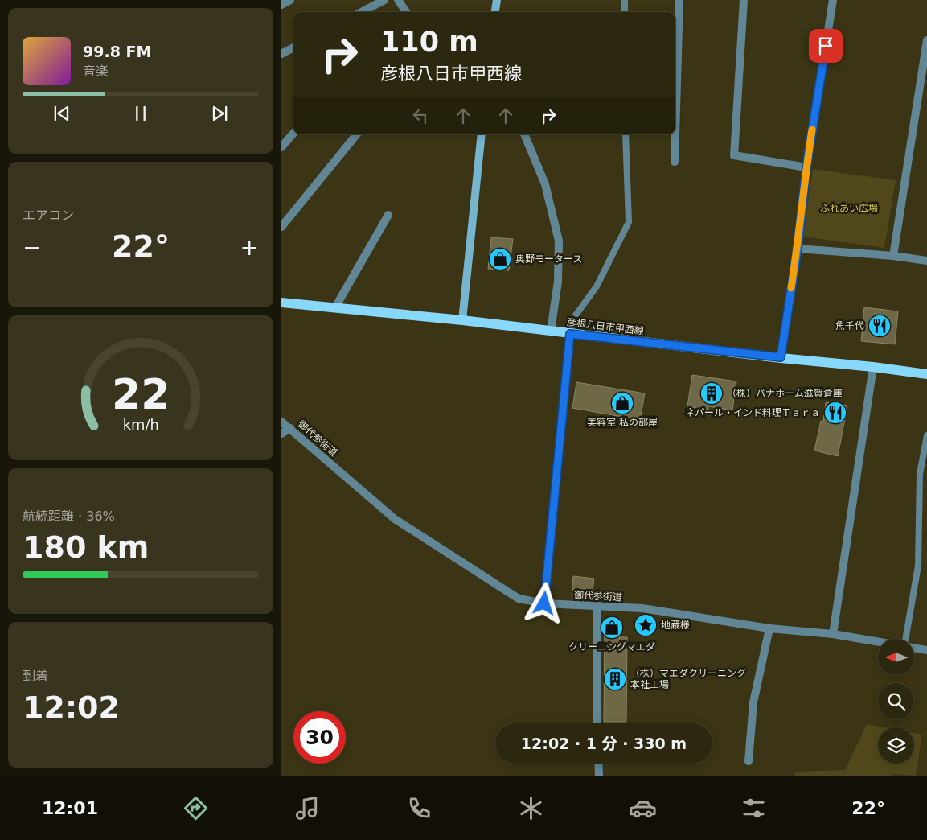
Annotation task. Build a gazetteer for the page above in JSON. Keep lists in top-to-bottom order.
{
  "streets": {
    "main road": ["彦根八日市甲西線"],
    "street": ["御代参街道"]
  },
  "parks": ["ふれあい広場"],
  "places": {
    "shop": ["奥野モータース", "美容室 私の部屋", "クリーニングマエダ"],
    "restaurant": ["魚千代", "ネパール・インド料理Ｔａｒａ"],
    "building": ["（株）パナホーム滋賀倉庫", "（株）マエダクリーニング 本社工場"],
    "place": ["地蔵様"]
  },
  "north": "left",
  "page": {
    "turn": ["110 m", "彦根八日市甲西線"],
    "song": ["99.8 FM", "音楽"],
    "tile": [
      "エアコン",
      ["航続距離 · 36%", "180 km"],
      ["到着", "12:02"]
    ],
    "heat": ["−", "22°", "+"],
    "limit": "30",
    "trip": "12:02 · 1 分 · 330 m",
    "tabs": ["12:01", "22°"],
    "gauge": ["22", "km/h"]
  }
}
